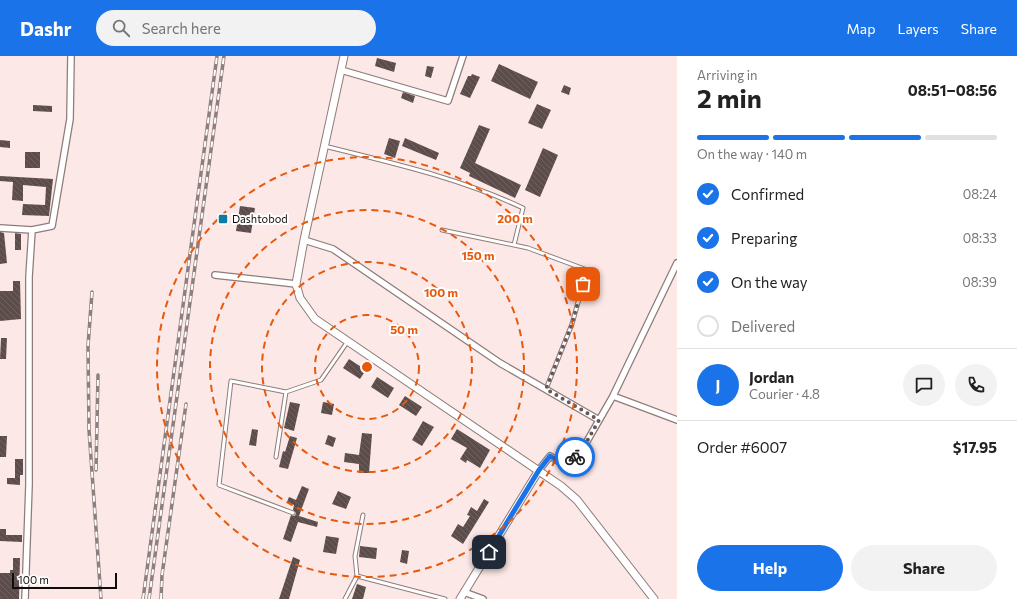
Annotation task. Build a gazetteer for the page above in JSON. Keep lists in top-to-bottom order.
{
  "places": {
    "transit": ["Dashtobod"]
  },
  "scale_bar": "100 m",
  "page": {
    "header": "Dashr",
    "search": "Search here",
    "nav": ["Map", "Layers", "Share"],
    "heading": ["2 min", "Arriving in", "08:51–08:56"],
    "panel": [
      "Jordan",
      "Courier · 4.8",
      "Order #6007",
      "$17.95"
    ],
    "bar": "On the way · 140 m",
    "list": [
      ["Confirmed", "08:24"],
      ["Preparing", "08:33"],
      ["On the way", "08:39"],
      "Delivered"
    ],
    "round": "J",
    "buttons": ["Help", "Share"],
    "scale": "100 m"
  },
  "rings": [
    "200 m",
    "150 m",
    "100 m",
    "50 m"
  ]
}
